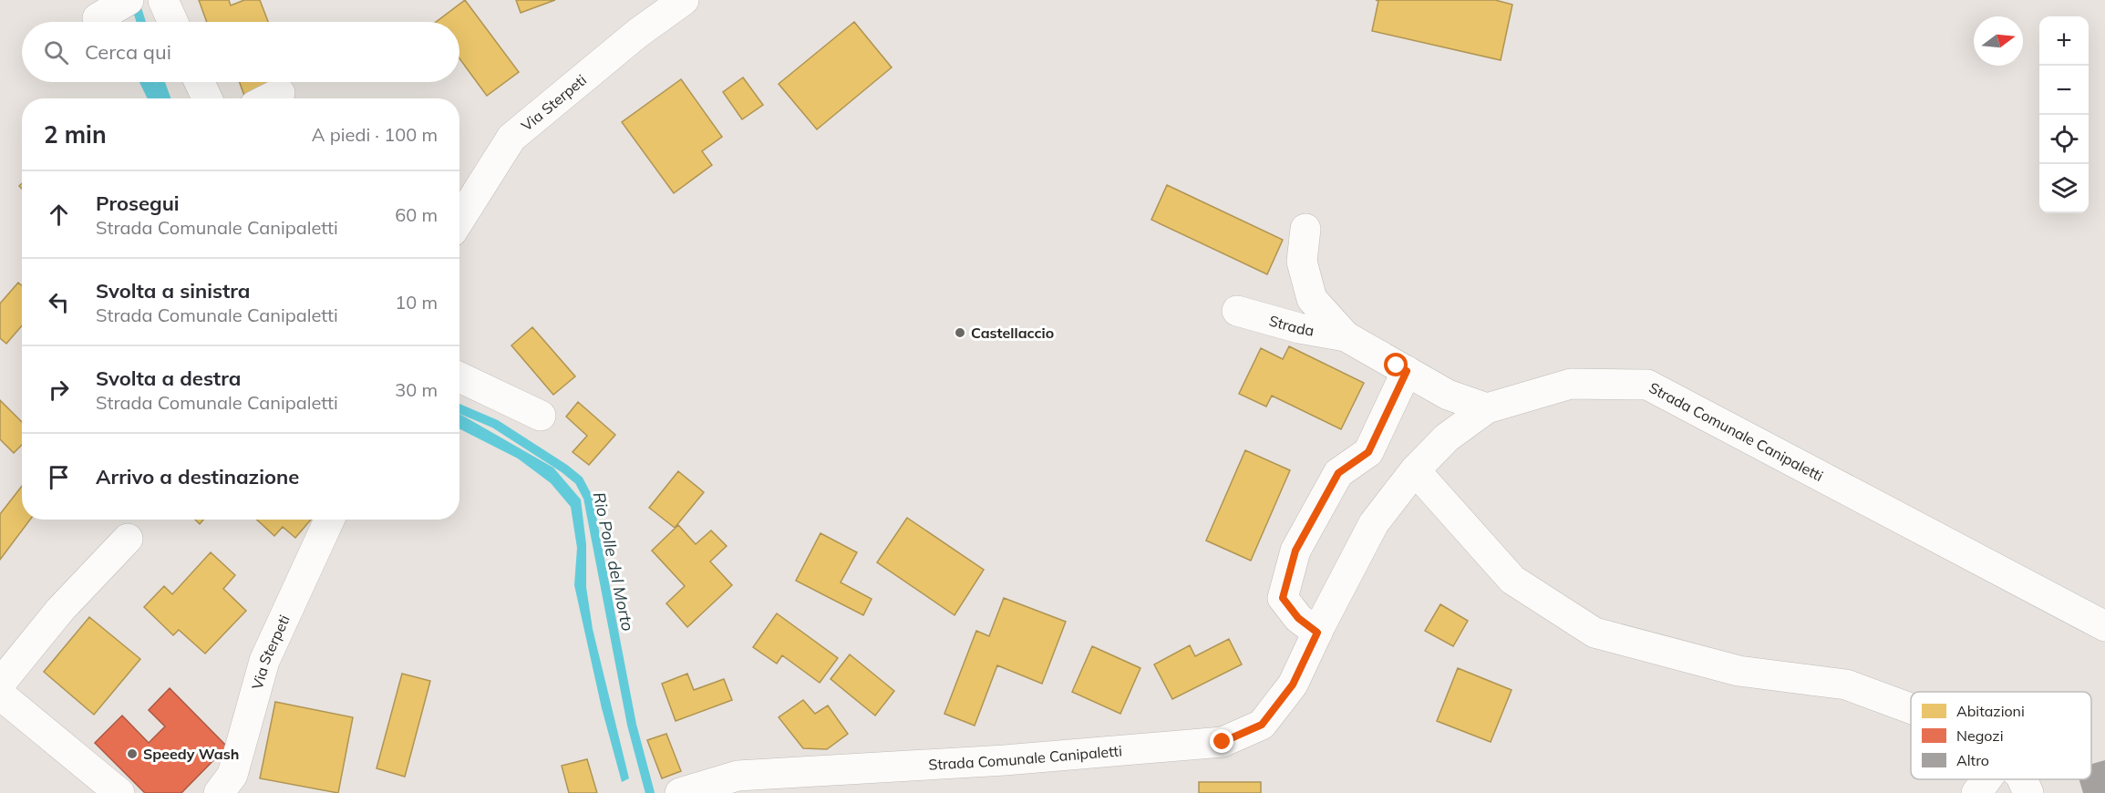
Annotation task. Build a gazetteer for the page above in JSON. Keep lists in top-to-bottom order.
{
  "streets": {
    "street": ["Via Sterpeti", "Strada", "Strada Comunale Canipaletti"]
  },
  "water": ["Rio Polle del Morto"],
  "places": ["Castellaccio", "Speedy Wash"],
  "legend": ["Abitazioni", "Negozi", "Altro"],
  "north": "right",
  "page": {
    "map_buttons": ["+", "−"],
    "search": "Cerca qui",
    "heading": ["2 min", "A piedi · 100 m"],
    "list": [
      ["Prosegui", "Strada Comunale Canipaletti", "60 m"],
      ["Svolta a sinistra", "Strada Comunale Canipaletti", "10 m"],
      ["Svolta a destra", "Strada Comunale Canipaletti", "30 m"],
      "Arrivo a destinazione"
    ]
  }
}
